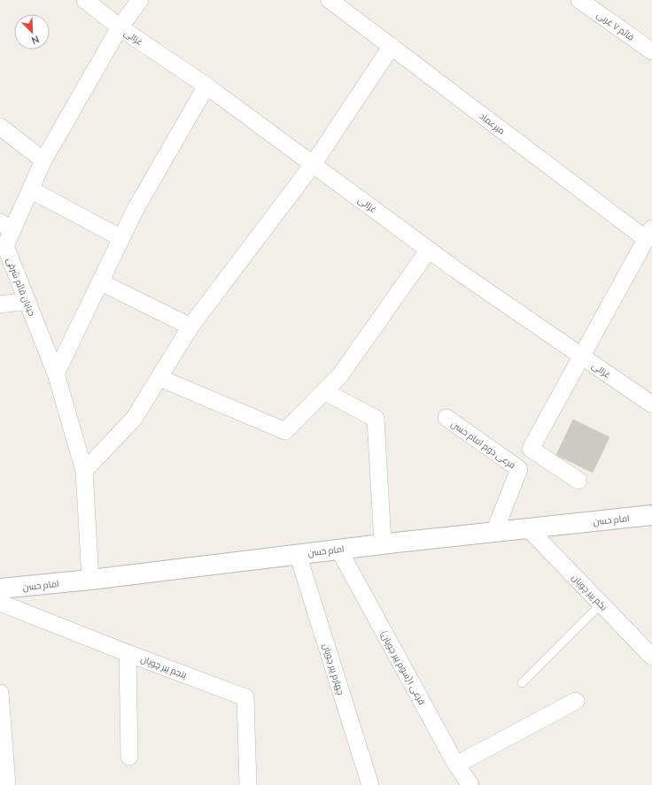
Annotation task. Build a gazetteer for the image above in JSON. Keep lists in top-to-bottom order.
{
  "streets": {
    "street": [
      "قائم ۷ غربی",
      "غزالی",
      "میرعماد",
      "خیابان قائم شرقی",
      "فرعی دوم امام حسن",
      "امام حسن",
      "یکم پیر چوپان",
      "پنجم پیر چوپان",
      "فرعی ۱(سوم پیر چوپان)",
      "چهارم پیر چوپان"
    ]
  },
  "crossings": [
    ["غزالی", "خیابان قائم شرقی"],
    ["خیابان قائم شرقی", "امام حسن"],
    ["فرعی دوم امام حسن", "امام حسن"],
    ["امام حسن", "یکم پیر چوپان"],
    ["امام حسن", "فرعی ۱(سوم پیر چوپان)"],
    ["امام حسن", "چهارم پیر چوپان"]
  ],
  "north": "bottom right"
}
